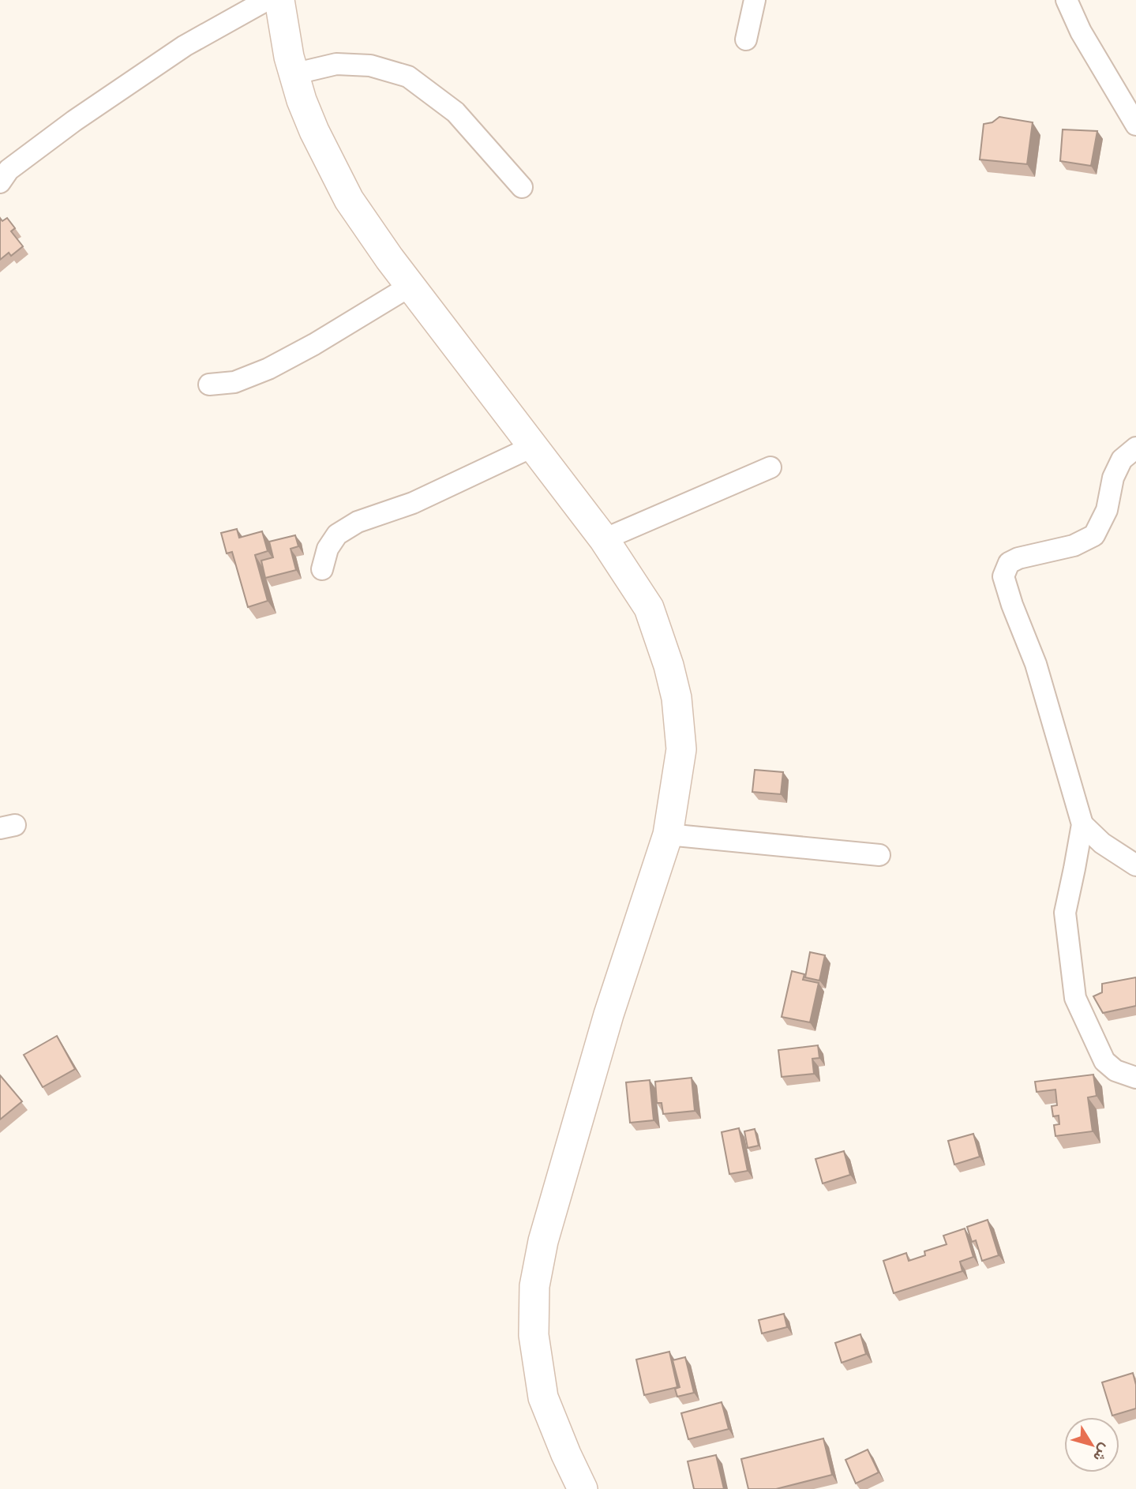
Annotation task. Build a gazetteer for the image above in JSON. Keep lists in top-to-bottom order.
{
  "north": "bottom right"
}
